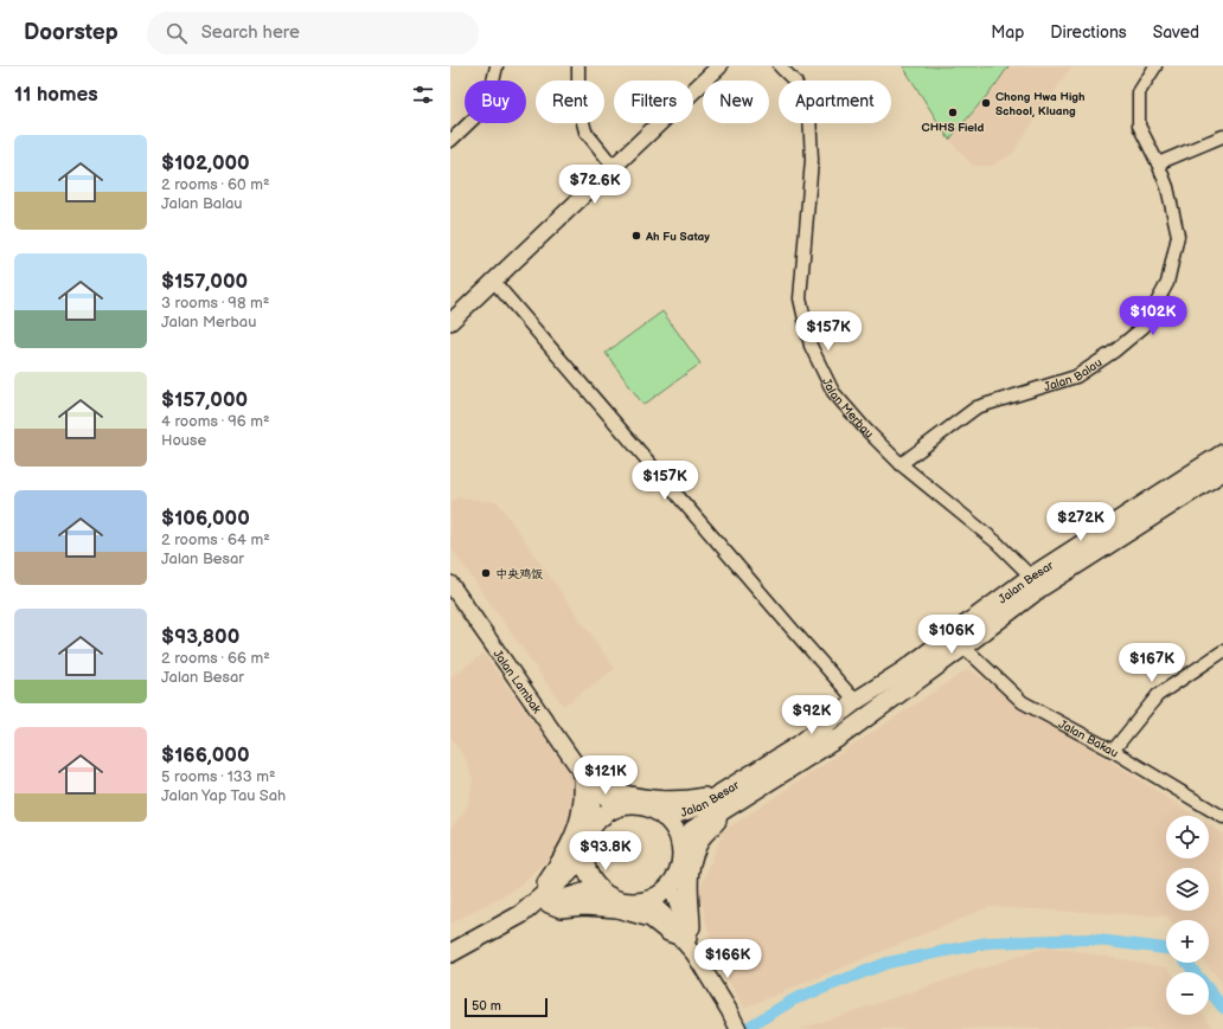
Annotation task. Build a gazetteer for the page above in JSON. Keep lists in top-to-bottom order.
{
  "streets": {
    "main road": ["Jalan Besar"],
    "street": [
      "Jalan Balau",
      "Jalan Merbau",
      "Jalan Lambak",
      "Jalan Bakau"
    ]
  },
  "crossings": [
    ["Jalan Balau", "Jalan Merbau"],
    ["Jalan Merbau", "Jalan Besar"],
    ["Jalan Besar", "Jalan Bakau"]
  ],
  "places": [
    "Chong Hwa High School, Kluang",
    "CHHS Field",
    "Ah Fu Satay",
    "中央鸡饭"
  ],
  "scale_bar": "50 m",
  "page": {
    "header": "Doorstep",
    "search": "Search here",
    "nav": ["Map", "Directions", "Saved"],
    "heading": "11 homes",
    "chip": [
      "Buy",
      "Rent",
      "Filters",
      "New",
      "Apartment"
    ],
    "list": [
      {
        "name": "$102,000",
        "note": "2 rooms · 60 m² · Jalan Balau"
      },
      {
        "name": "$157,000",
        "note": "3 rooms · 98 m² · Jalan Merbau"
      },
      {
        "name": "$157,000",
        "note": "4 rooms · 96 m² · House"
      },
      {
        "name": "$106,000",
        "note": "2 rooms · 64 m² · Jalan Besar"
      },
      {
        "name": "$93,800",
        "note": "2 rooms · 66 m² · Jalan Besar"
      },
      {
        "name": "$166,000",
        "note": "5 rooms · 133 m² · Jalan Yap Tau Sah"
      }
    ],
    "price": [
      "$72.6K",
      "$102K",
      "$157K",
      "$157K",
      "$272K",
      "$106K",
      "$167K",
      "$92K",
      "$121K",
      "$93.8K",
      "$166K"
    ],
    "map_buttons": ["+", "−"],
    "scale": "50 m"
  }
}
